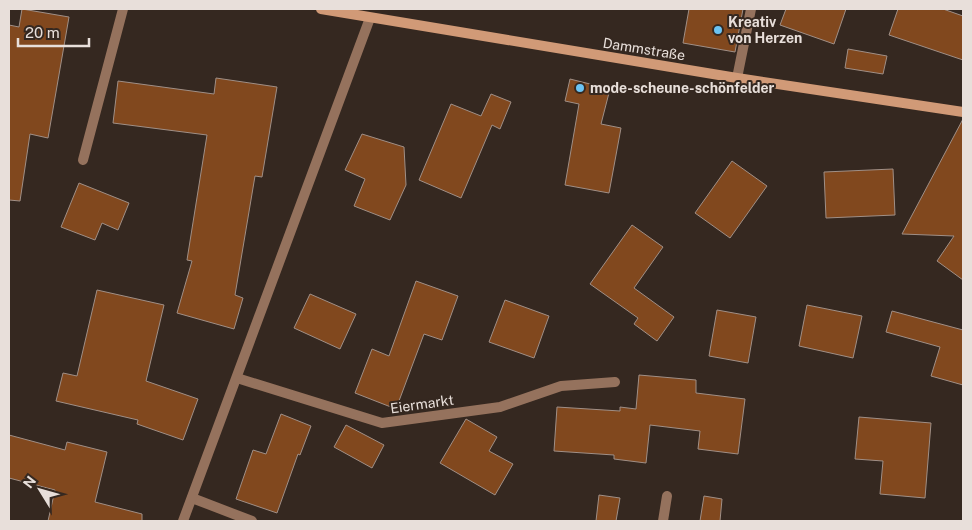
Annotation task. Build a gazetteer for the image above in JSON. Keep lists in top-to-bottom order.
{
  "streets": {
    "main road": ["Dammstraße"],
    "street": ["Eiermarkt"]
  },
  "places": ["Kreativ von Herzen", "mode-scheune-schönfelder"],
  "scale_bar": "20 m",
  "north": "top left"
}
